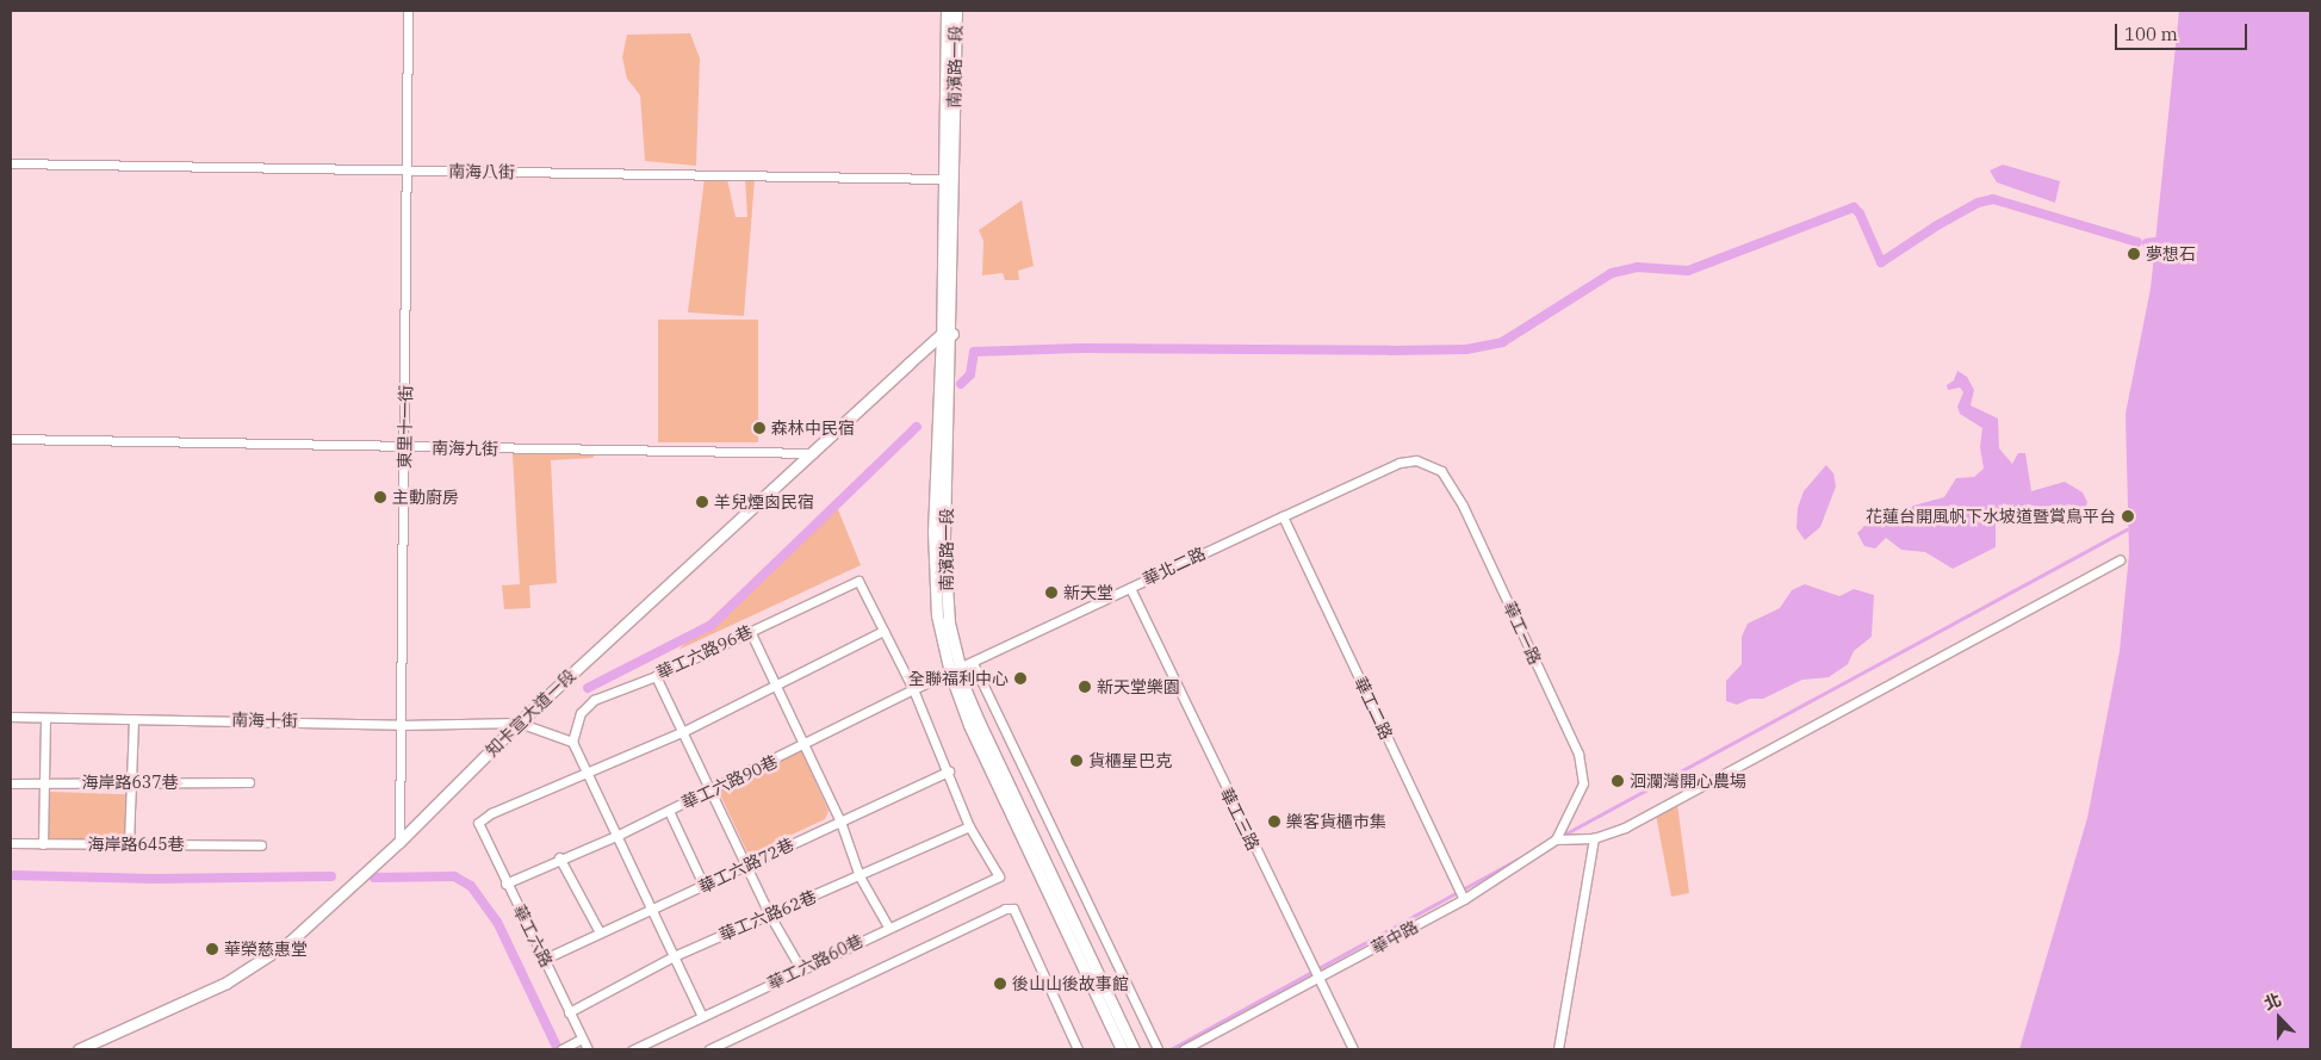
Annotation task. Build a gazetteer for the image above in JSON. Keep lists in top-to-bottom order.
{
  "streets": {
    "main road": ["南濱路一段", "知卡宣大道一段"],
    "street": [
      "南海八街",
      "東里十一街",
      "南海九街",
      "華北二路",
      "華工一路",
      "華工六路96巷",
      "華工二路",
      "南海十街",
      "海岸路637巷",
      "華工六路90巷",
      "華工三路",
      "海岸路645巷",
      "華工六路72巷",
      "華工六路62巷",
      "華工六路",
      "華中路",
      "華工六路60巷"
    ]
  },
  "crossings": [
    ["南濱路一段", "南海八街"],
    ["南濱路一段", "華北二路"],
    ["南濱路一段", "知卡宣大道一段"],
    ["南濱路一段", "華工六路90巷"],
    ["南海八街", "東里十一街"],
    ["東里十一街", "南海九街"],
    ["東里十一街", "知卡宣大道一段"],
    ["東里十一街", "南海十街"],
    ["南海九街", "知卡宣大道一段"],
    ["華北二路", "華工一路"],
    ["華北二路", "華工二路"],
    ["華北二路", "華工六路90巷"],
    ["華北二路", "華工三路"],
    ["華工一路", "華中路"],
    ["華工二路", "華中路"],
    ["知卡宣大道一段", "南海十街"],
    ["華工六路90巷", "華工六路"],
    ["華工三路", "華中路"],
    ["華工六路72巷", "華工六路"],
    ["華工六路62巷", "華工六路"],
    ["華工六路62巷", "華工六路60巷"]
  ],
  "places": [
    "夢想石",
    "森林中民宿",
    "主動廚房",
    "羊兒煙囪民宿",
    "花蓮台開風帆下水坡道暨賞鳥平台",
    "新天堂",
    "全聯福利中心",
    "新天堂樂園",
    "貨櫃星巴克",
    "洄瀾灣開心農場",
    "樂客貨櫃市集",
    "華榮慈惠堂",
    "後山山後故事館"
  ],
  "scale_bar": "100 m",
  "north": "top"
}
